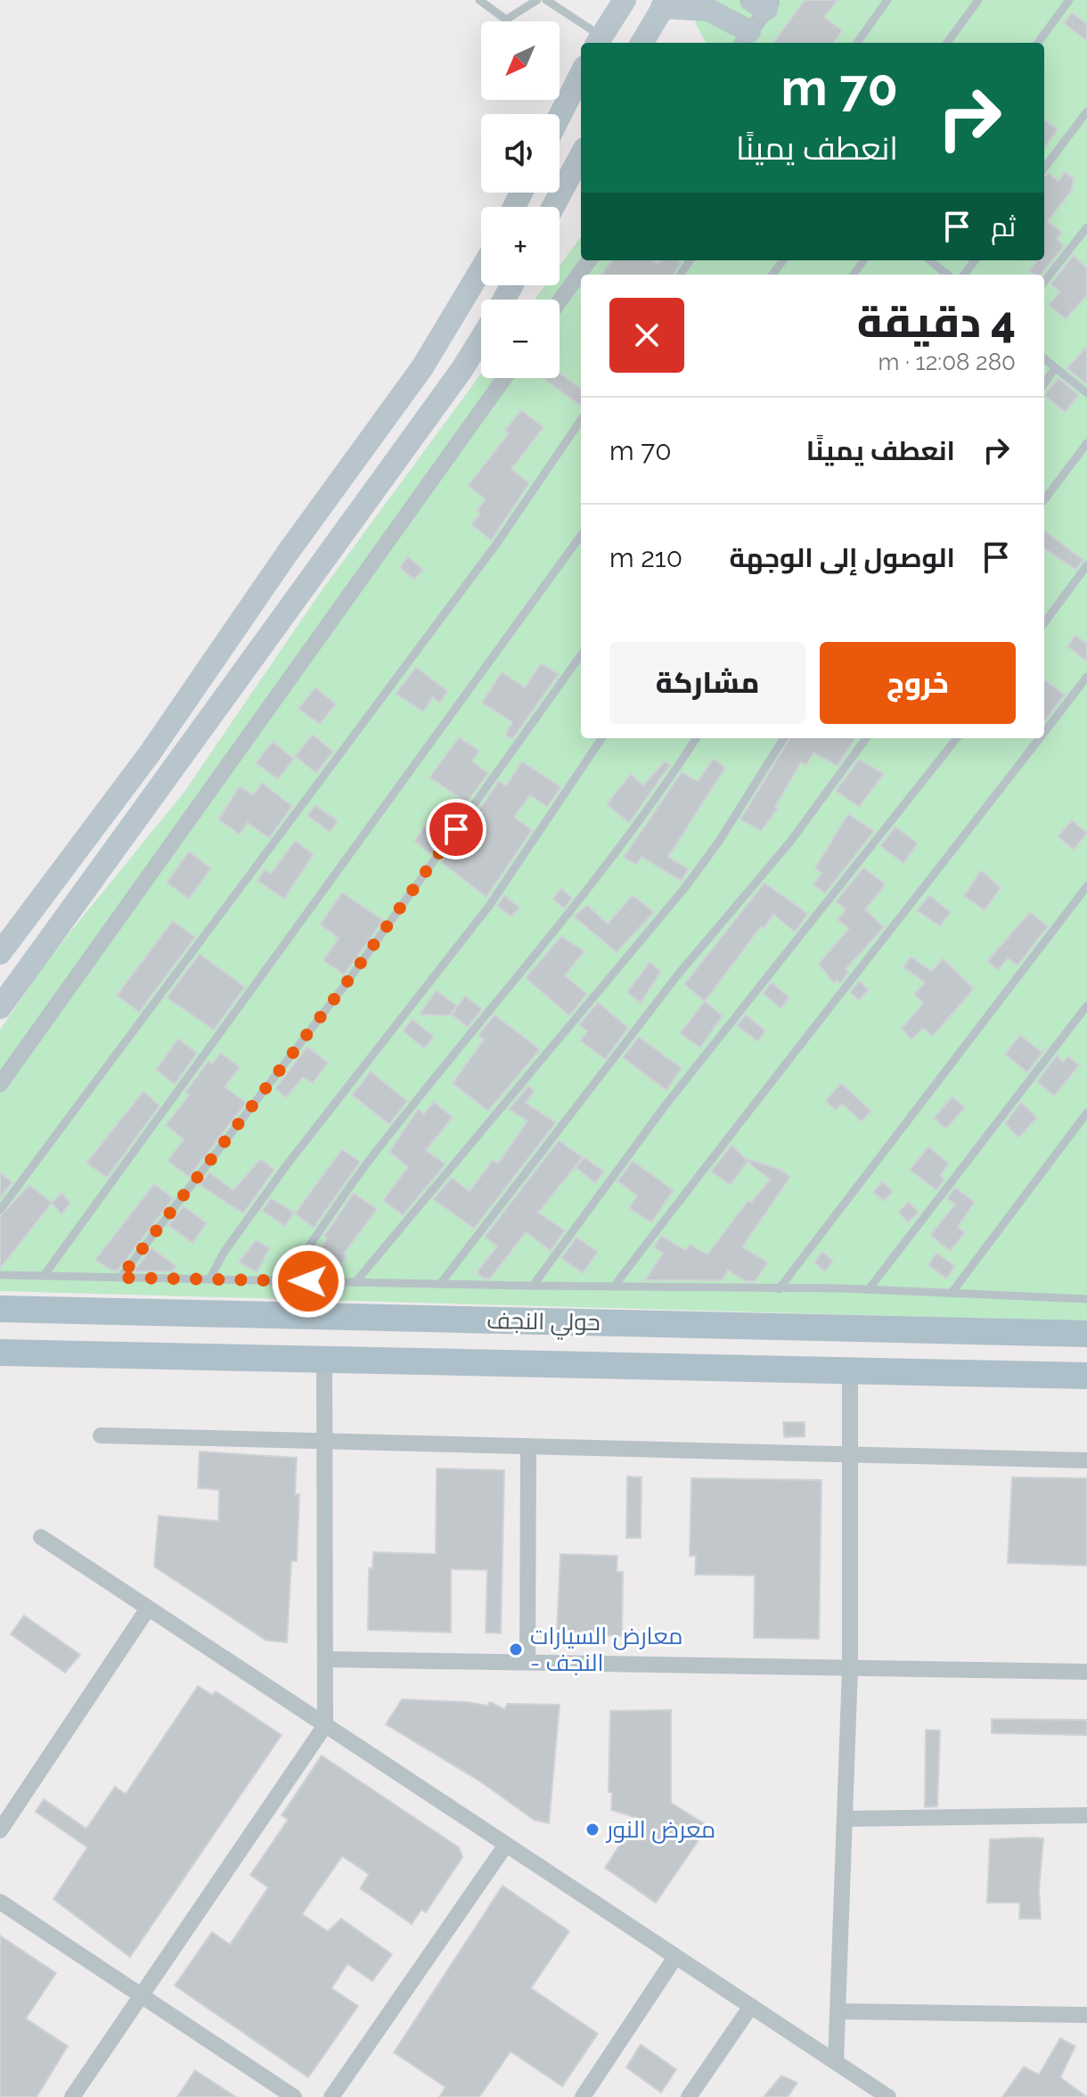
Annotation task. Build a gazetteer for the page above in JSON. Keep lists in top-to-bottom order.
{
  "streets": {
    "main road": ["حولي النجف"]
  },
  "places": ["معارض السيارات - النجف", "معرض النور"],
  "north": "bottom left",
  "page": {
    "map_buttons": ["+", "−"],
    "turn": ["70 m", "انعطف يمينًا"],
    "then": "ثم",
    "heading": ["4 دقيقة", "280 m · 12:08"],
    "list": [
      {
        "name": "انعطف يمينًا",
        "value": "70 m"
      },
      {
        "name": "الوصول إلى الوجهة",
        "value": "210 m"
      }
    ],
    "buttons": ["خروج", "مشاركة"]
  }
}
